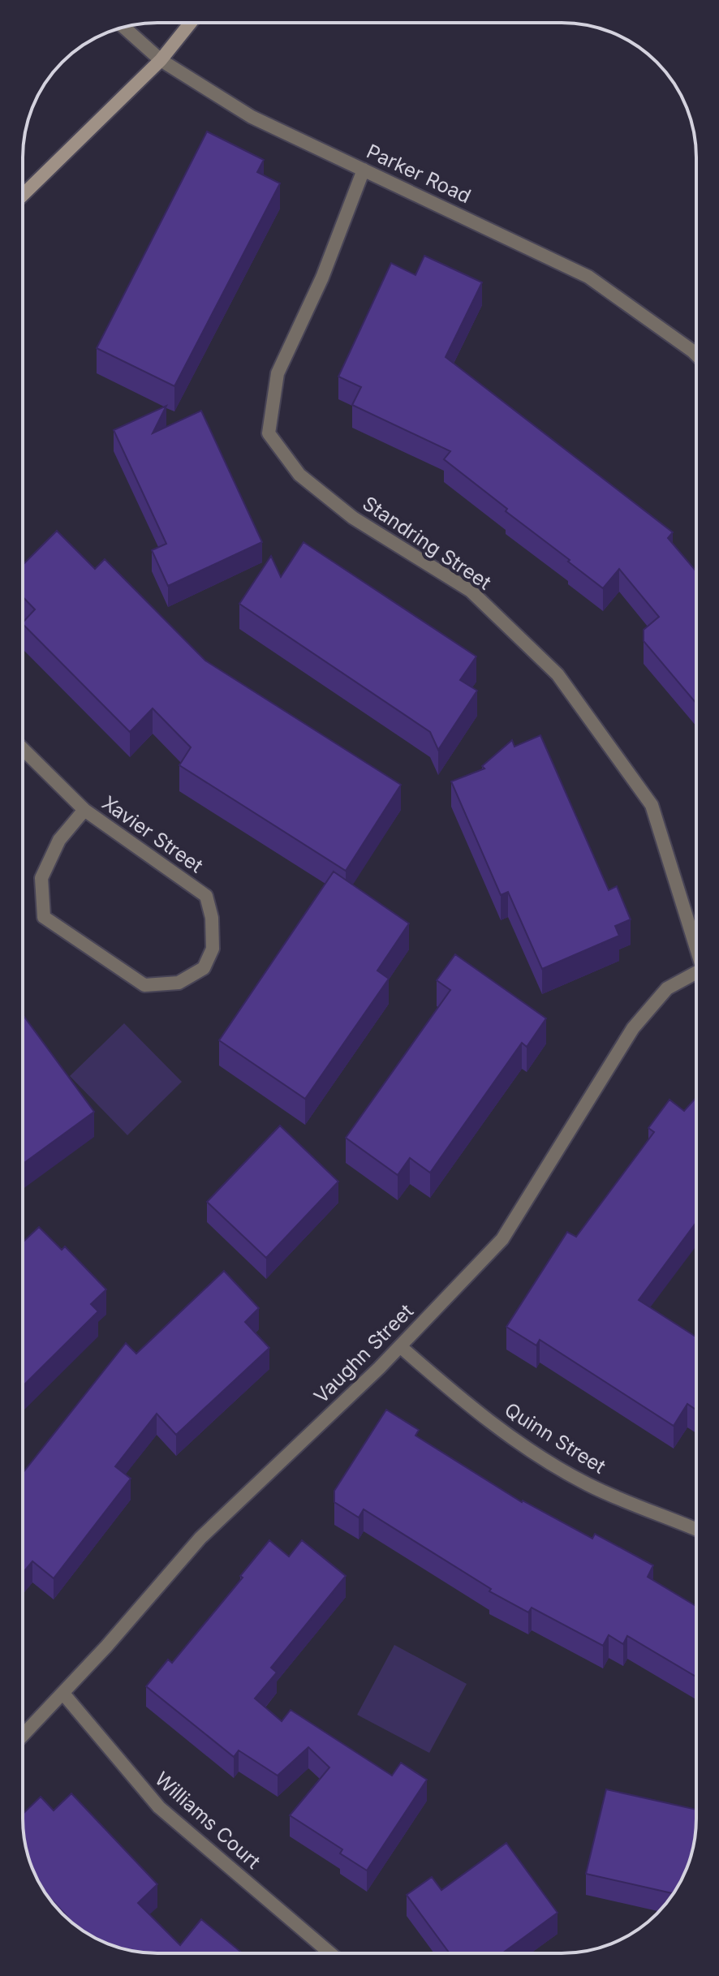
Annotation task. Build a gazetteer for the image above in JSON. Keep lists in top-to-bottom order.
{
  "streets": {
    "street": [
      "Parker Road",
      "Standring Street",
      "Xavier Street",
      "Vaughn Street",
      "Quinn Street",
      "Williams Court"
    ]
  },
  "crossings": [
    ["Parker Road", "Standring Street"],
    ["Vaughn Street", "Quinn Street"],
    ["Vaughn Street", "Williams Court"]
  ]
}
